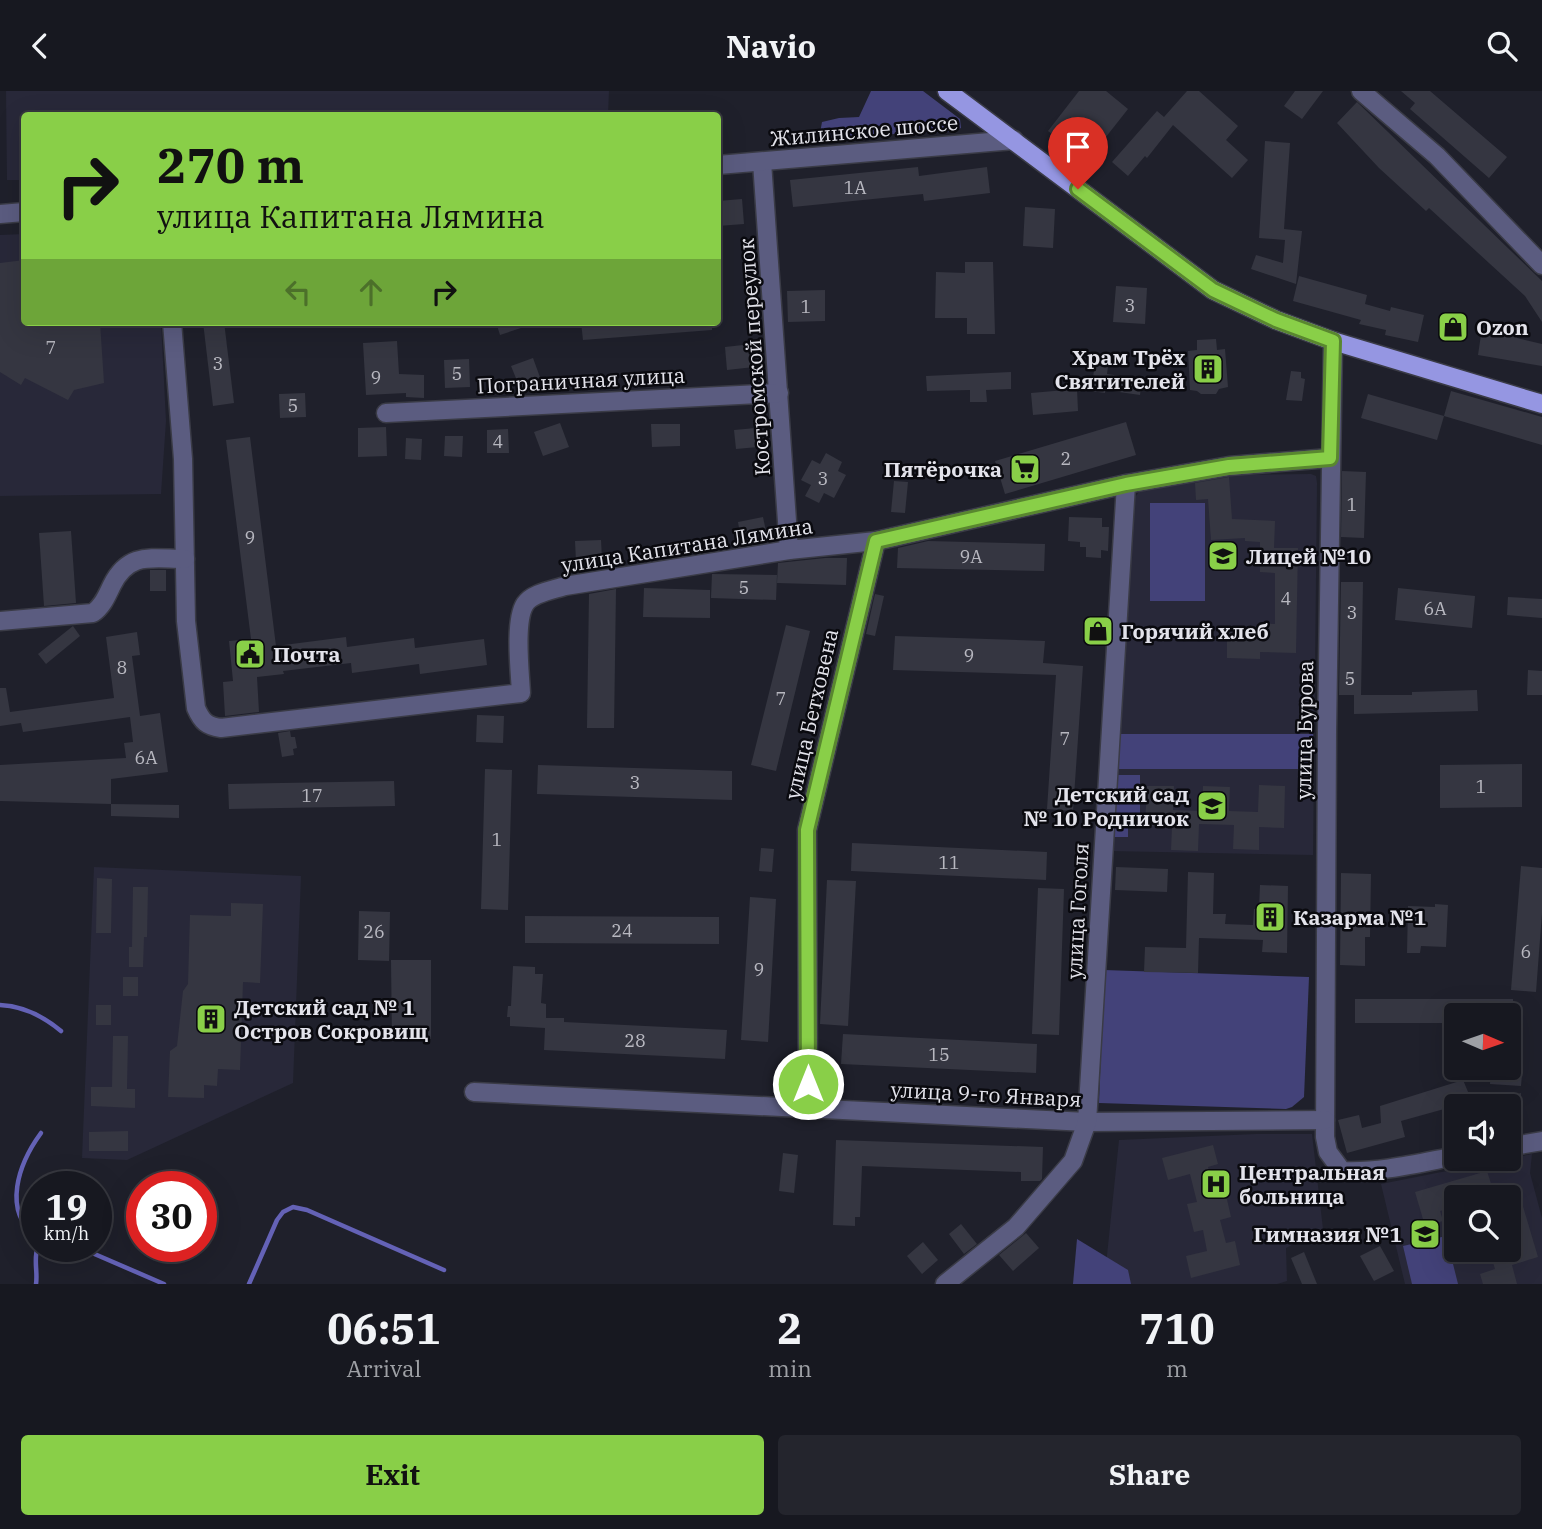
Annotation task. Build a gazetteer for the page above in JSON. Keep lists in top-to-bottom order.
{
  "streets": {
    "street": [
      "Жилинское шоссе",
      "Костромской переулок",
      "Пограничная улица",
      "улица Капитана Лямина",
      "улица Бетховена",
      "улица Бурова",
      "улица Гоголя",
      "улица 9-го Января"
    ]
  },
  "crossings": [
    ["Жилинское шоссе", "Костромской переулок"],
    ["Костромской переулок", "Пограничная улица"],
    ["Костромской переулок", "улица Капитана Лямина"],
    ["улица Капитана Лямина", "улица Бетховена"],
    ["улица Капитана Лямина", "улица Бурова"],
    ["улица Капитана Лямина", "улица Гоголя"],
    ["улица Бетховена", "улица 9-го Января"],
    ["улица Бурова", "улица 9-го Января"],
    ["улица Гоголя", "улица 9-го Января"]
  ],
  "places": {
    "shop": ["Ozon", "Горячий хлеб"],
    "building": ["Храм Трёх Святителей", "Казарма №1", "Детский сад № 1 Остров Сокровищ"],
    "supermarket": ["Пятёрочка"],
    "school or university": ["Лицей №10", "Детский сад № 10 Родничок", "Гимназия №1"],
    "public building": ["Почта"],
    "hospital": ["Центральная больница"]
  },
  "house_numbers": [
    "1А",
    "3",
    "1",
    "7",
    "3",
    "5",
    "9",
    "5",
    "4",
    "2",
    "3",
    "1",
    "9",
    "9А",
    "5",
    "4",
    "6А",
    "3",
    "9",
    "8",
    "5",
    "7",
    "7",
    "6А",
    "3",
    "1",
    "17",
    "1",
    "11",
    "24",
    "26",
    "6",
    "9",
    "28",
    "15"
  ],
  "north": "right",
  "page": {
    "header": "Navio",
    "turn": ["270 m", "улица Капитана Лямина"],
    "speed": "19 km/h",
    "limit": "30",
    "eta": [
      "06:51",
      "Arrival",
      "2",
      "min",
      "710",
      "m"
    ],
    "buttons": ["Exit", "Share"]
  }
}
